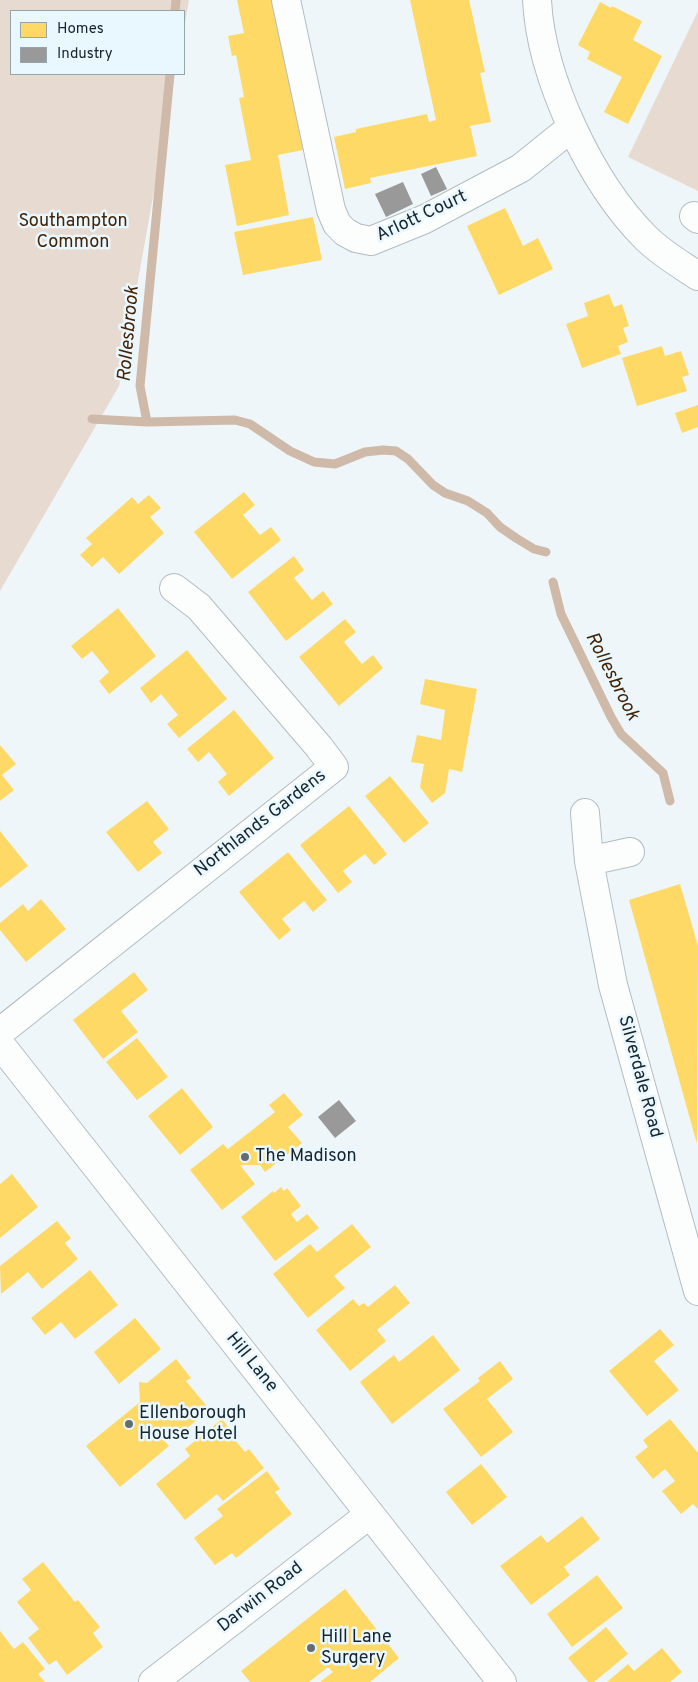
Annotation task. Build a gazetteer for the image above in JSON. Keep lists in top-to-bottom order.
{
  "streets": {
    "street": [
      "Arlott Court",
      "Northlands Gardens",
      "Silverdale Road",
      "Hill Lane",
      "Darwin Road"
    ]
  },
  "crossings": [
    ["Hill Lane", "Darwin Road"]
  ],
  "water": ["Rollesbrook"],
  "parks": ["Southampton Common"],
  "places": ["The Madison", "Ellenborough House Hotel", "Hill Lane Surgery"],
  "legend": ["Homes", "Industry"]
}
